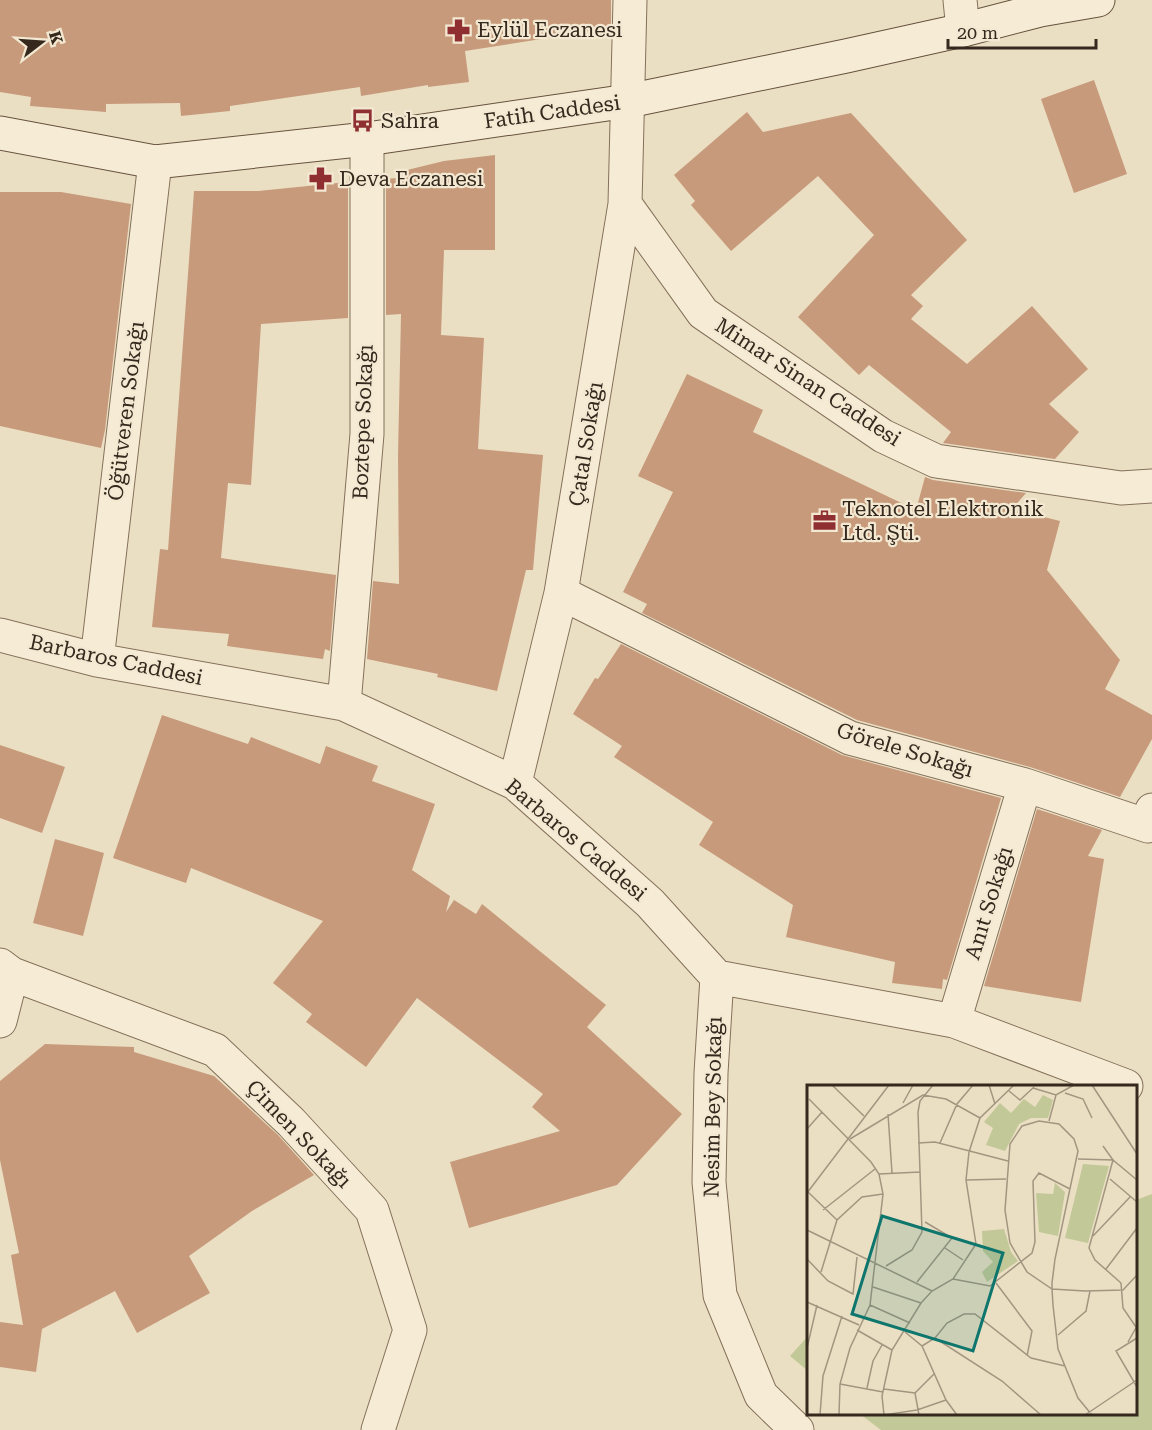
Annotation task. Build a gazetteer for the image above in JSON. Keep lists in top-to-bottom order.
{
  "streets": {
    "street": [
      "Fatih Caddesi",
      "Mimar Sinan Caddesi",
      "Öğütveren Sokağı",
      "Boztepe Sokağı",
      "Çatal Sokağı",
      "Barbaros Caddesi",
      "Görele Sokağı",
      "Anıt Sokağı",
      "Nesim Bey Sokağı",
      "Çimen Sokağı"
    ]
  },
  "crossings": [
    ["Fatih Caddesi", "Öğütveren Sokağı"],
    ["Fatih Caddesi", "Boztepe Sokağı"],
    ["Fatih Caddesi", "Çatal Sokağı"],
    ["Mimar Sinan Caddesi", "Çatal Sokağı"],
    ["Öğütveren Sokağı", "Barbaros Caddesi"],
    ["Boztepe Sokağı", "Barbaros Caddesi"],
    ["Çatal Sokağı", "Barbaros Caddesi"],
    ["Çatal Sokağı", "Görele Sokağı"],
    ["Barbaros Caddesi", "Nesim Bey Sokağı"],
    ["Görele Sokağı", "Anıt Sokağı"]
  ],
  "places": {
    "pharmacy": ["Eylül Eczanesi", "Deva Eczanesi"],
    "bus stop": ["Sahra"],
    "office": ["Teknotel Elektronik Ltd. Şti."]
  },
  "scale_bar": "20 m",
  "north": "right"
}
